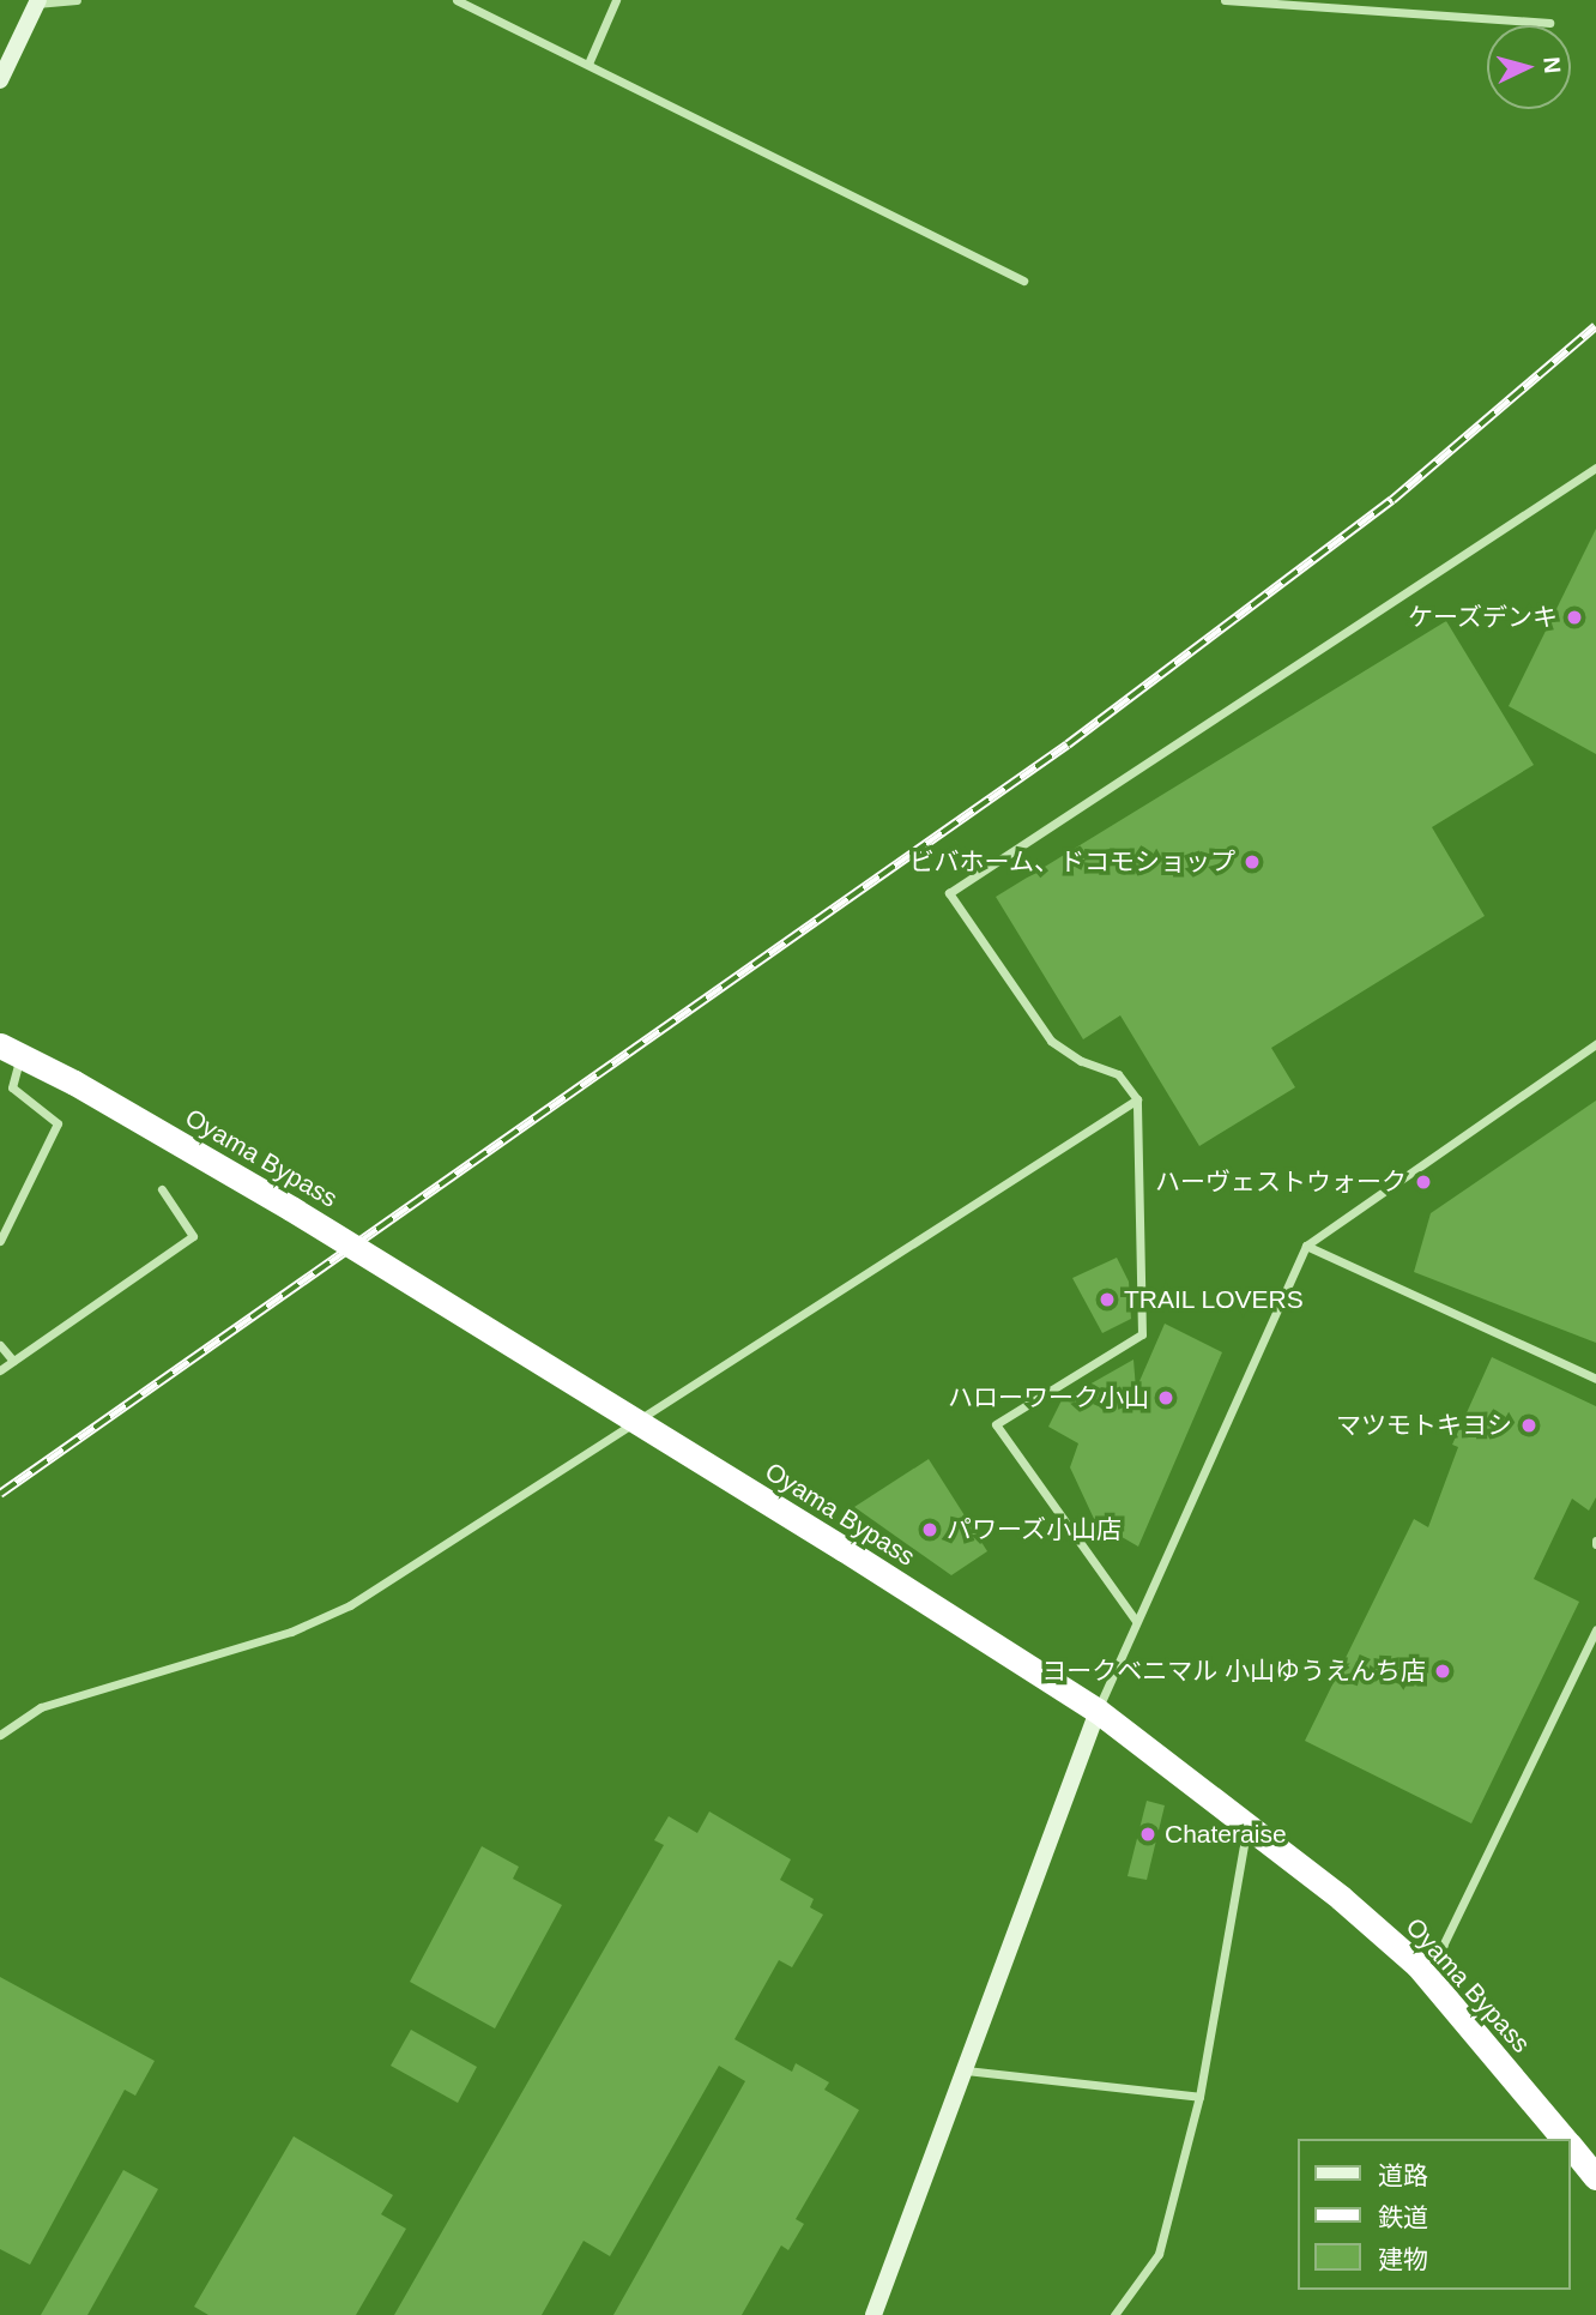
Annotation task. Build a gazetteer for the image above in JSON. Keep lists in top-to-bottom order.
{
  "streets": {
    "highway": ["Oyama Bypass"]
  },
  "places": [
    "ケーズデンキ",
    "ビバホーム、ドコモショップ",
    "ハーヴェストウォーク",
    "TRAIL LOVERS",
    "ハローワーク小山",
    "マツモトキヨシ",
    "パワーズ小山店",
    "ヨークベニマル 小山ゆうえんち店",
    "Chateraise"
  ],
  "legend": ["道路", "鉄道", "建物"],
  "north": "right"
}
